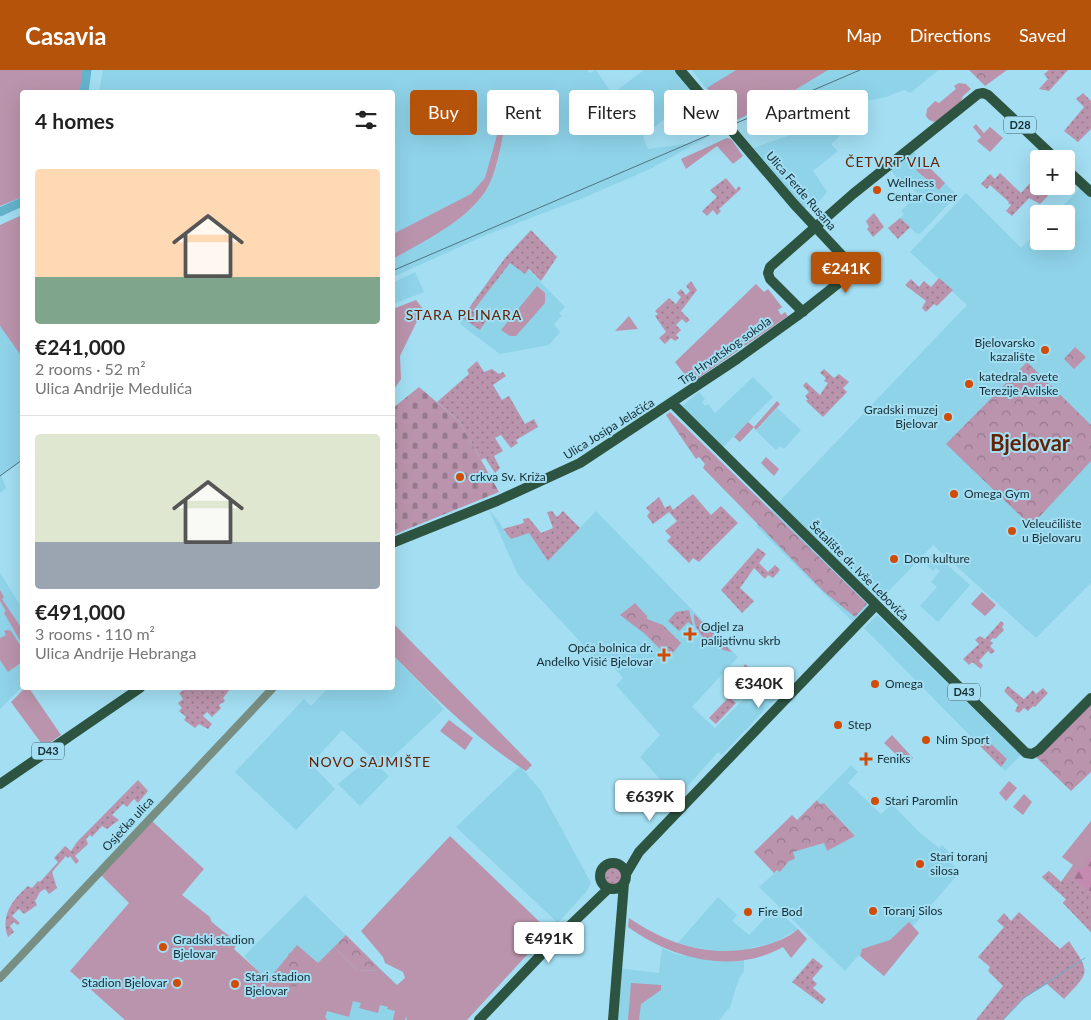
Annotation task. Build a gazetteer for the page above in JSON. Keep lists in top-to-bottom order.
{
  "streets": {
    "main road": [
      "D28",
      "Ulica Ferde Rusana",
      "Trg Hrvatskog sokola",
      "Ulica Josipa Jelačića",
      "Šetalište dr. Ivše Lebovića",
      "D43"
    ],
    "street": ["Osječka ulica"]
  },
  "crossings": [
    ["D28", "Ulica Ferde Rusana"],
    ["Ulica Ferde Rusana", "Trg Hrvatskog sokola"],
    ["Trg Hrvatskog sokola", "Ulica Josipa Jelačića"],
    ["Trg Hrvatskog sokola", "Šetalište dr. Ivše Lebovića"],
    ["Ulica Josipa Jelačića", "Šetalište dr. Ivše Lebovića"]
  ],
  "districts": [
    "ČETVRT VILA",
    "STARA PLINARA",
    "Bjelovar",
    "NOVO SAJMIŠTE"
  ],
  "places": {
    "other": [
      "Wellness Centar Coner",
      "Bjelovarsko kazalište",
      "katedrala svete Terezije Avilske",
      "Gradski muzej Bjelovar",
      "crkva Sv. Križa",
      "Omega Gym",
      "Veleučilište u Bjelovaru",
      "Dom kulture",
      "Omega",
      "Step",
      "Nim Sport",
      "Stari Paromlin",
      "Stari toranj silosa",
      "Toranj Silos",
      "Fire Bod",
      "Gradski stadion Bjelovar",
      "Stadion Bjelovar",
      "Stari stadion Bjelovar"
    ],
    "health": ["Odjel za palijativnu skrb", "Opća bolnica dr. Anđelko Višić Bjelovar", "Feniks"]
  },
  "page": {
    "header": "Casavia",
    "nav": ["Map", "Directions", "Saved"],
    "chip": [
      "Buy",
      "Rent",
      "Filters",
      "New",
      "Apartment"
    ],
    "heading": "4 homes",
    "map_buttons": ["+", "−"],
    "list": [
      {
        "name": "€241,000",
        "note": "2 rooms · 52 m² · Ulica Andrije Medulića"
      },
      {
        "name": "€491,000",
        "note": "3 rooms · 110 m² · Ulica Andrije Hebranga"
      }
    ],
    "price": [
      "€241K",
      "€340K",
      "€639K",
      "€491K"
    ]
  }
}
